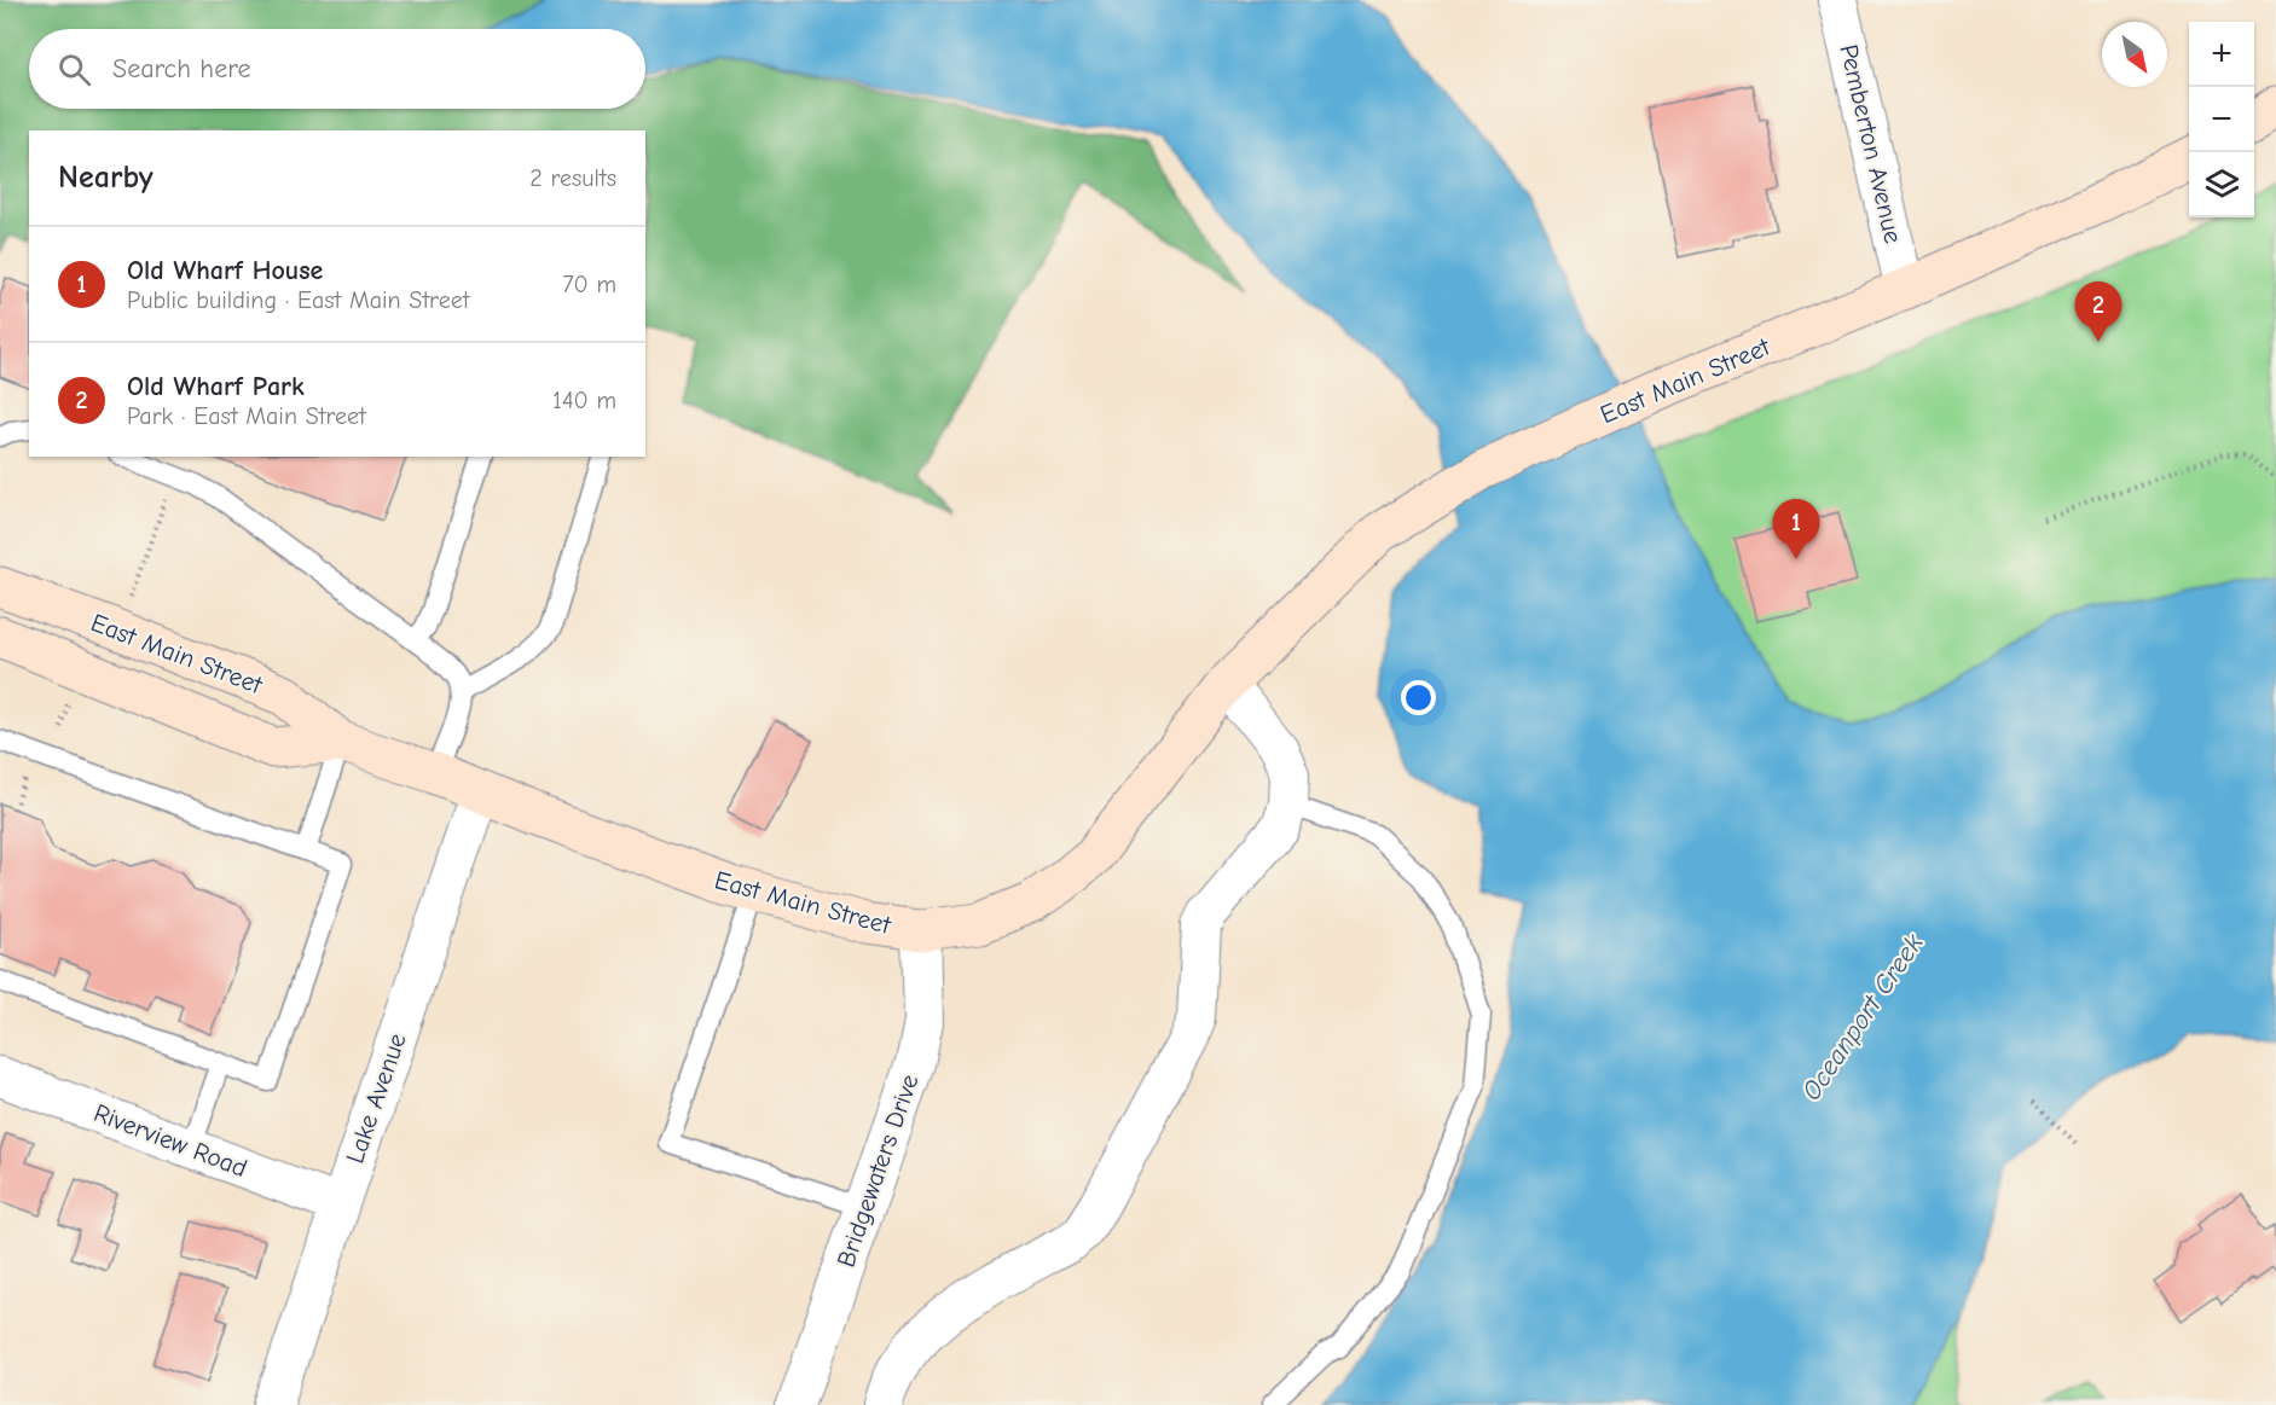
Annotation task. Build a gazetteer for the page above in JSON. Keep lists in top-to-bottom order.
{
  "streets": {
    "main road": ["East Main Street"],
    "street": [
      "Pemberton Avenue",
      "Lake Avenue",
      "Riverview Road",
      "Bridgewaters Drive"
    ]
  },
  "crossings": [
    ["Pemberton Avenue", "East Main Street"],
    ["East Main Street", "Lake Avenue"],
    ["East Main Street", "Bridgewaters Drive"],
    ["Lake Avenue", "Riverview Road"]
  ],
  "water": ["Oceanport Creek"],
  "north": "bottom right",
  "page": {
    "map_buttons": ["+", "−"],
    "search": "Search here",
    "heading": ["Nearby", "2 results"],
    "list": [
      {
        "mark": "1",
        "name": "Old Wharf House",
        "note": "Public building · East Main Street",
        "value": "70 m"
      },
      {
        "mark": "2",
        "name": "Old Wharf Park",
        "note": "Park · East Main Street",
        "value": "140 m"
      }
    ],
    "pins": ["2", "1"]
  }
}
